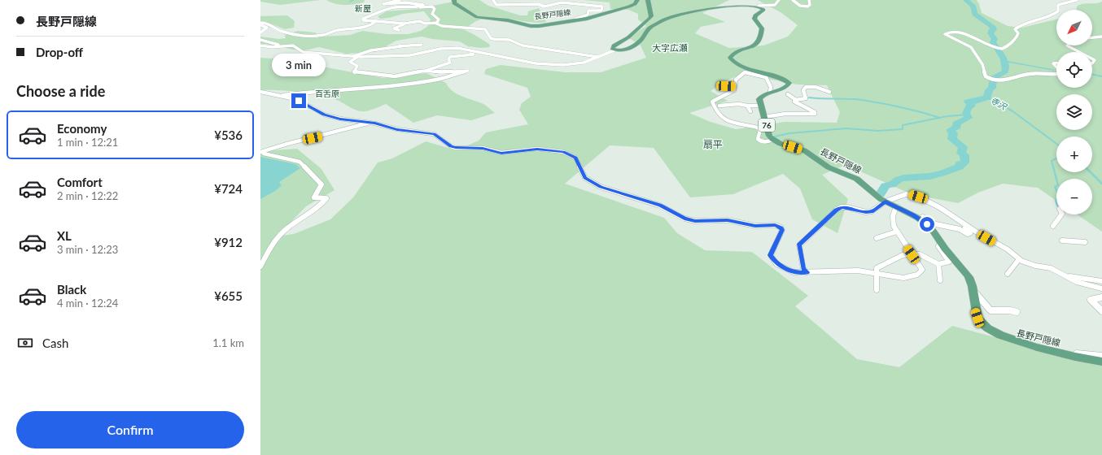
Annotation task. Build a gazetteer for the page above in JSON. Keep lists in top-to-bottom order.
{
  "streets": {
    "main road": ["長野戸隠線", "76"]
  },
  "crossings": [
    ["長野戸隠線", "76"]
  ],
  "districts": [
    "新屋",
    "大字広瀬",
    "百舌原",
    "扇平"
  ],
  "water": ["寺沢"],
  "north": "bottom left",
  "page": {
    "banner": ["長野戸隠線", "Drop-off"],
    "map_buttons": ["+", "−"],
    "bubble": "3 min",
    "heading": "Choose a ride",
    "list": [
      {
        "name": "Economy",
        "note": "1 min · 12:21",
        "value": "¥536"
      },
      {
        "name": "Comfort",
        "note": "2 min · 12:22",
        "value": "¥724"
      },
      {
        "name": "XL",
        "note": "3 min · 12:23",
        "value": "¥912"
      },
      {
        "name": "Black",
        "note": "4 min · 12:24",
        "value": "¥655"
      }
    ],
    "pay": ["Cash", "1.1 km"],
    "buttons": "Confirm"
  }
}
